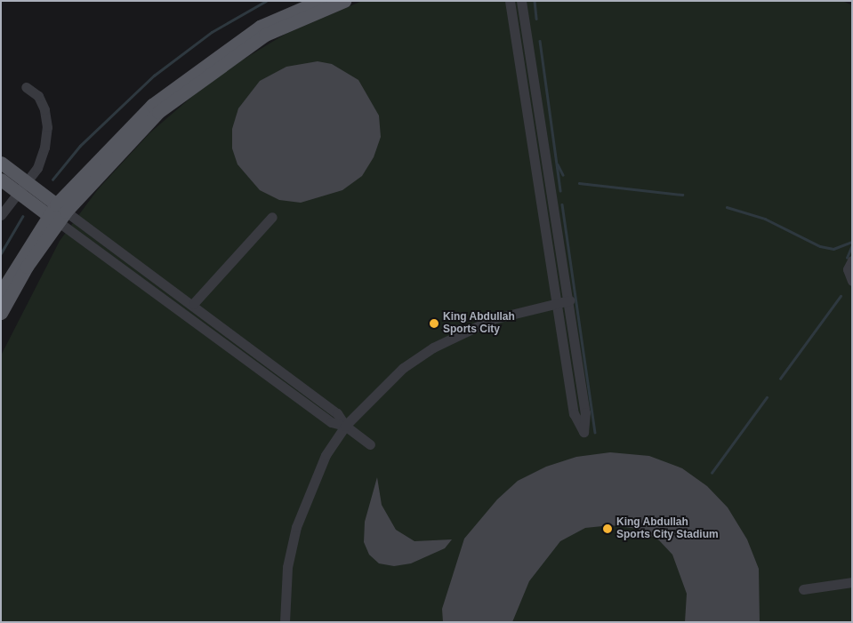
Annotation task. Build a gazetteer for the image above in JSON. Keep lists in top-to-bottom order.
{
  "places": ["King Abdullah Sports City", "King Abdullah Sports City Stadium"]
}
